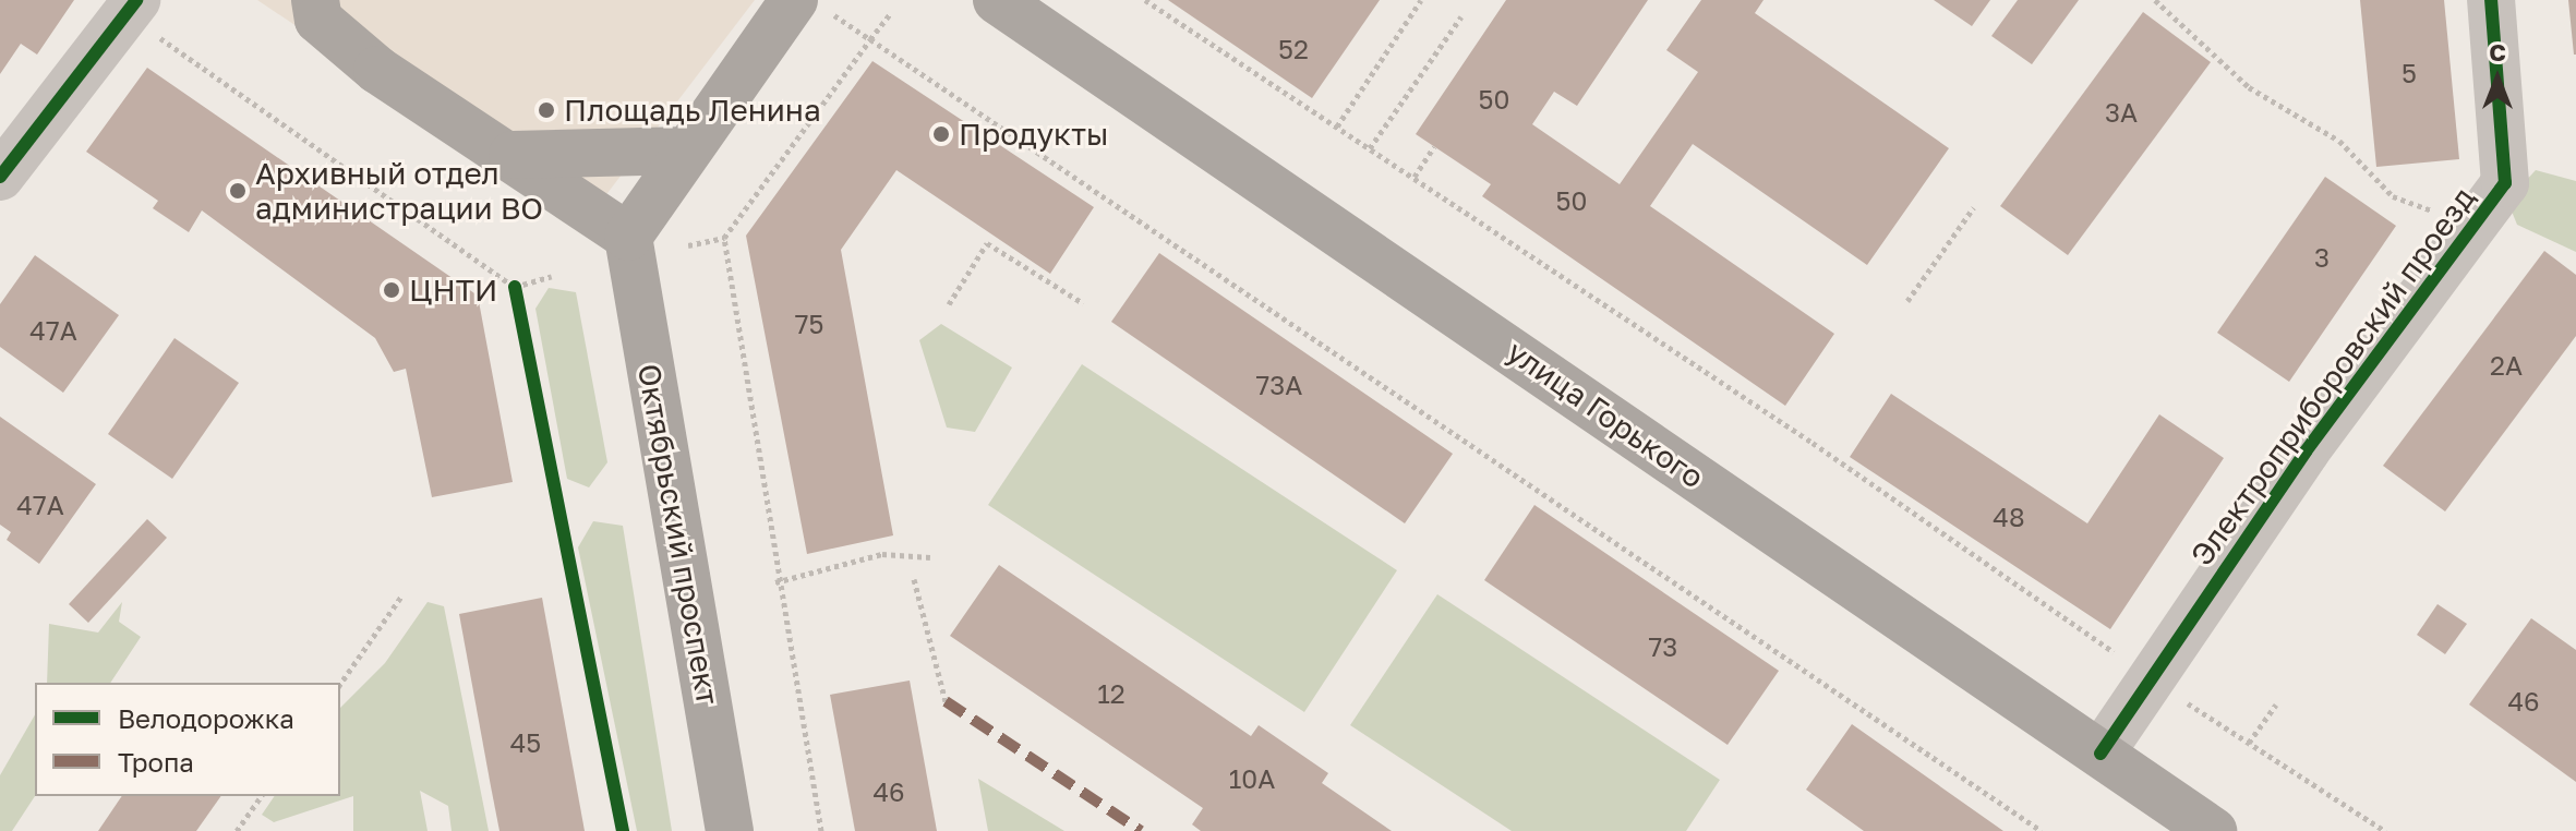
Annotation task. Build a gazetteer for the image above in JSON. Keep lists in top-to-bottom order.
{
  "streets": {
    "main road": ["улица Горького", "Октябрьский проспект"],
    "street": ["Электроприборовский проезд"]
  },
  "crossings": [
    ["Электроприборовский проезд", "улица Горького"]
  ],
  "places": [
    "Площадь Ленина",
    "Продукты",
    "Архивный отдел администрации ВО",
    "ЦНТИ"
  ],
  "house_numbers": [
    "52",
    "5",
    "50",
    "3А",
    "50",
    "3",
    "75",
    "47А",
    "2А",
    "73А",
    "47А",
    "48",
    "73",
    "12",
    "46",
    "45",
    "10А",
    "46"
  ],
  "legend": ["Велодорожка", "Тропа"],
  "north": "top"
}
